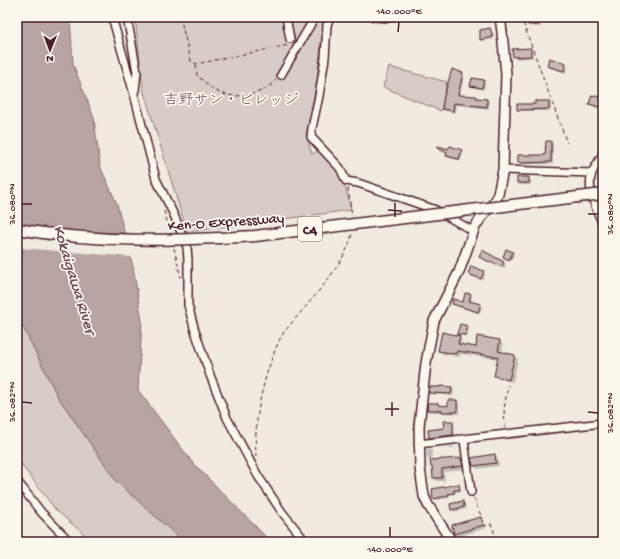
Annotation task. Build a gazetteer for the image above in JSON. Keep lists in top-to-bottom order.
{
  "streets": {
    "highway": ["Ken-O Expressway", "C4"]
  },
  "water": ["Kokaigawa River"],
  "parks": ["吉野サン・ビレッジ"],
  "north": "bottom",
  "coordinates": ["140.000°E", "36.080°N", "36.082°N"]
}
